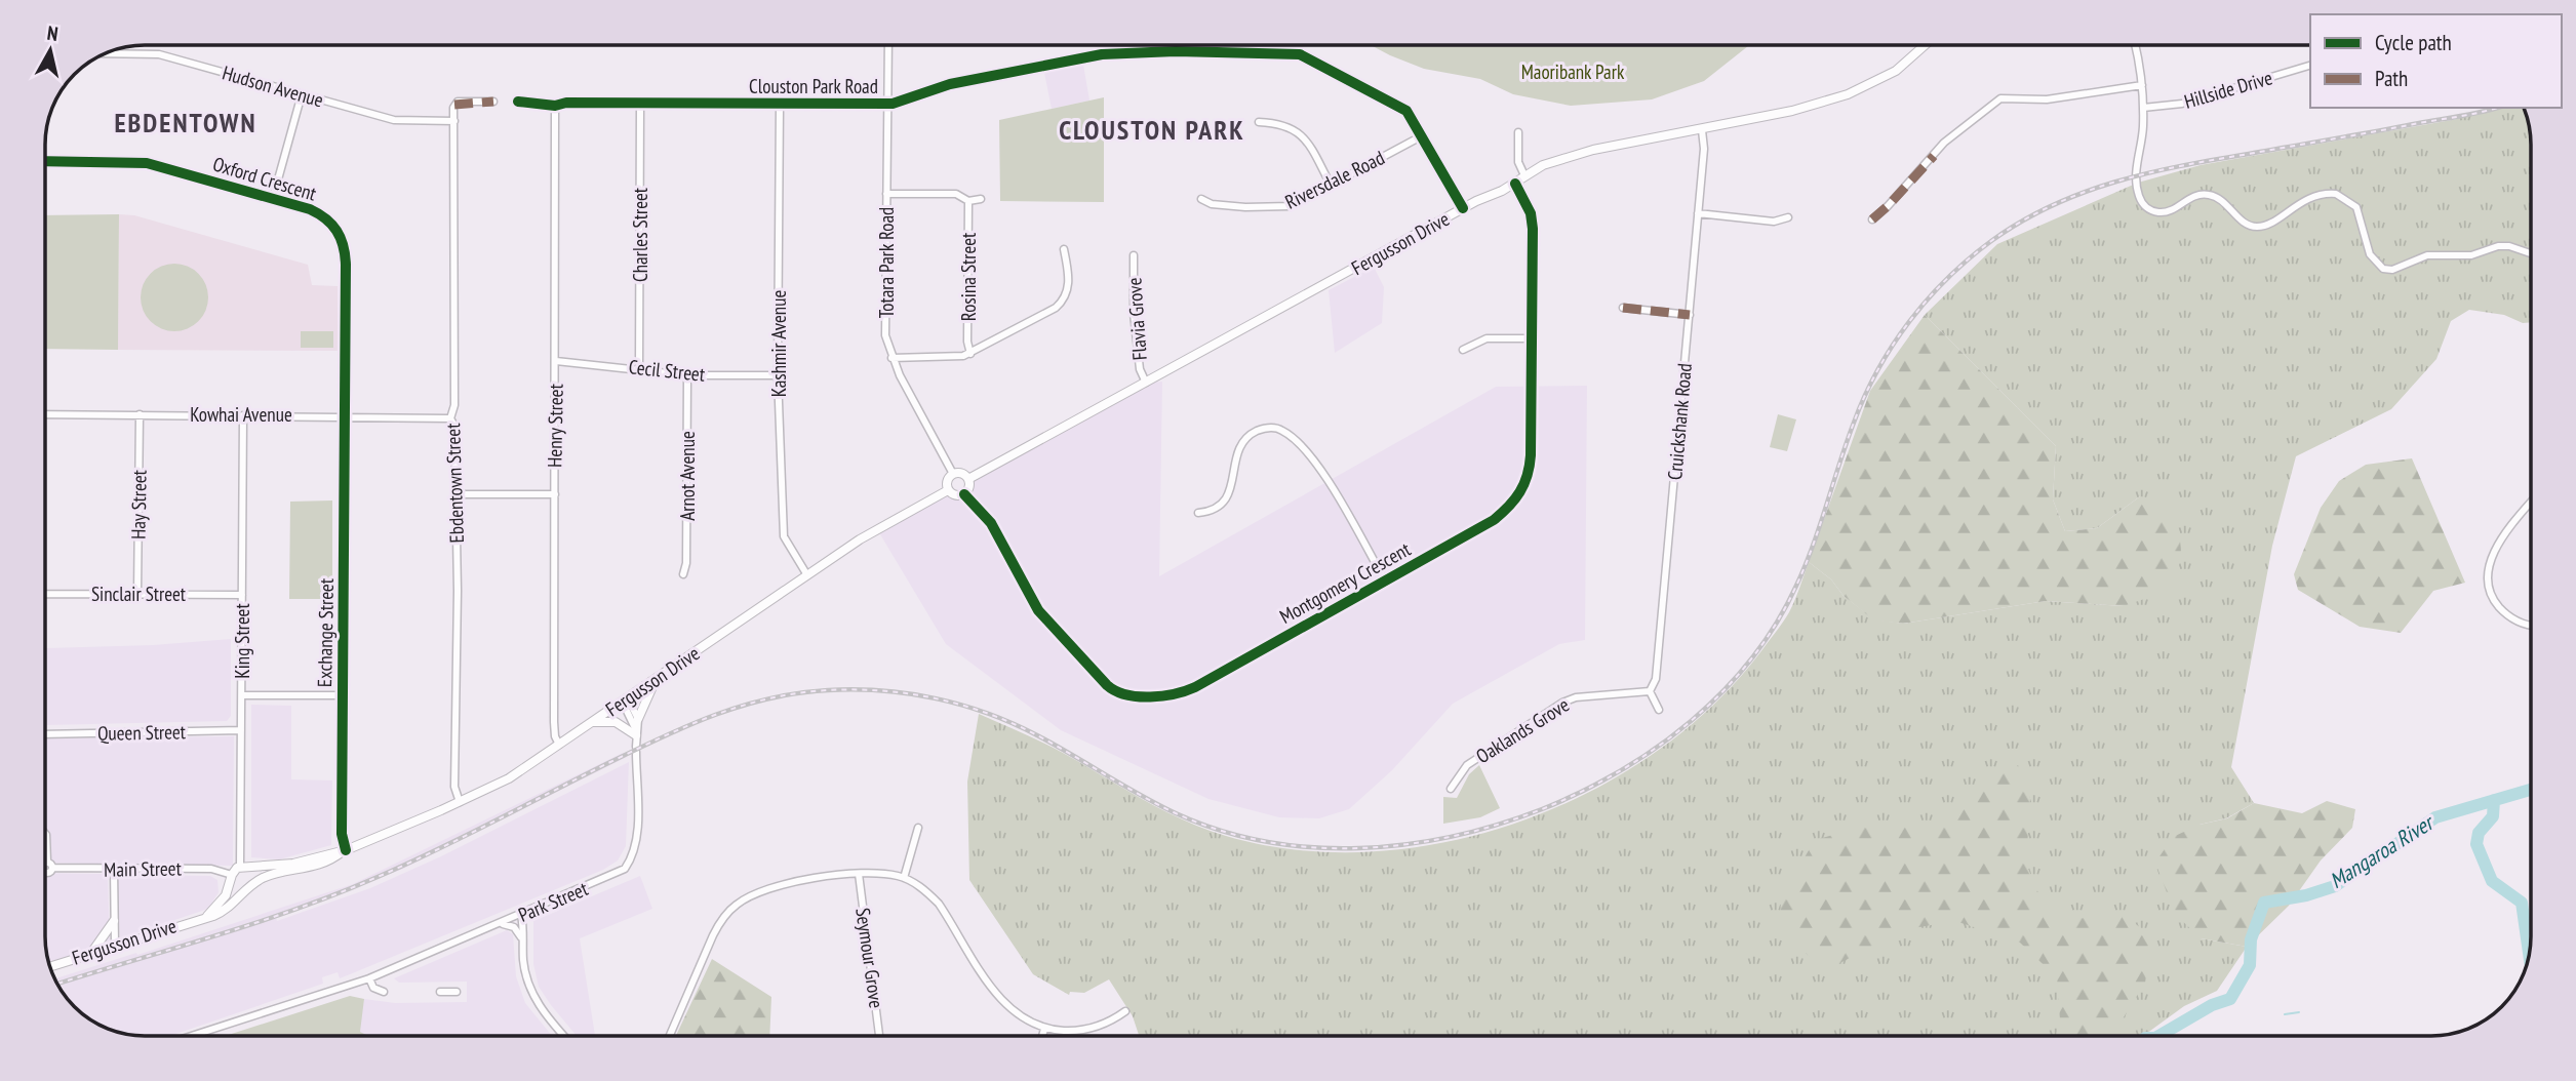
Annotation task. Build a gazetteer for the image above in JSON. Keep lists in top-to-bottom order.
{
  "streets": {
    "main road": ["Fergusson Drive"],
    "street": [
      "Hudson Avenue",
      "Clouston Park Road",
      "Hillside Drive",
      "Oxford Crescent",
      "Riversdale Road",
      "Charles Street",
      "Totara Park Road",
      "Rosina Street",
      "Flavia Grove",
      "Kashmir Avenue",
      "Cecil Street",
      "Kowhai Avenue",
      "Cruickshank Road",
      "Henry Street",
      "Arnot Avenue",
      "Ebdentown Street",
      "Hay Street",
      "Montgomery Crescent",
      "Sinclair Street",
      "Exchange Street",
      "King Street",
      "Oaklands Grove",
      "Queen Street",
      "Main Street",
      "Park Street",
      "Seymour Grove"
    ]
  },
  "crossings": [
    ["Hudson Avenue", "Ebdentown Street"],
    ["Clouston Park Road", "Riversdale Road"],
    ["Clouston Park Road", "Charles Street"],
    ["Clouston Park Road", "Fergusson Drive"],
    ["Clouston Park Road", "Totara Park Road"],
    ["Clouston Park Road", "Kashmir Avenue"],
    ["Clouston Park Road", "Henry Street"],
    ["Oxford Crescent", "Kowhai Avenue"],
    ["Oxford Crescent", "Exchange Street"],
    ["Charles Street", "Cecil Street"],
    ["Fergusson Drive", "Totara Park Road"],
    ["Fergusson Drive", "Flavia Grove"],
    ["Fergusson Drive", "Kashmir Avenue"],
    ["Fergusson Drive", "Cruickshank Road"],
    ["Fergusson Drive", "Henry Street"],
    ["Fergusson Drive", "Ebdentown Street"],
    ["Fergusson Drive", "Montgomery Crescent"],
    ["Fergusson Drive", "Exchange Street"],
    ["Fergusson Drive", "King Street"],
    ["Fergusson Drive", "Main Street"],
    ["Fergusson Drive", "Park Street"],
    ["Totara Park Road", "Montgomery Crescent"],
    ["Kashmir Avenue", "Cecil Street"],
    ["Cecil Street", "Henry Street"],
    ["Cecil Street", "Arnot Avenue"],
    ["Kowhai Avenue", "Ebdentown Street"],
    ["Kowhai Avenue", "Hay Street"],
    ["Kowhai Avenue", "Exchange Street"],
    ["Kowhai Avenue", "King Street"],
    ["Cruickshank Road", "Oaklands Grove"],
    ["Hay Street", "Sinclair Street"],
    ["Sinclair Street", "King Street"],
    ["King Street", "Queen Street"],
    ["King Street", "Main Street"]
  ],
  "districts": ["EBDENTOWN", "CLOUSTON PARK"],
  "water": ["Mangaroa River"],
  "parks": ["Maoribank Park"],
  "legend": ["Cycle path", "Path"],
  "north": "top"
}
